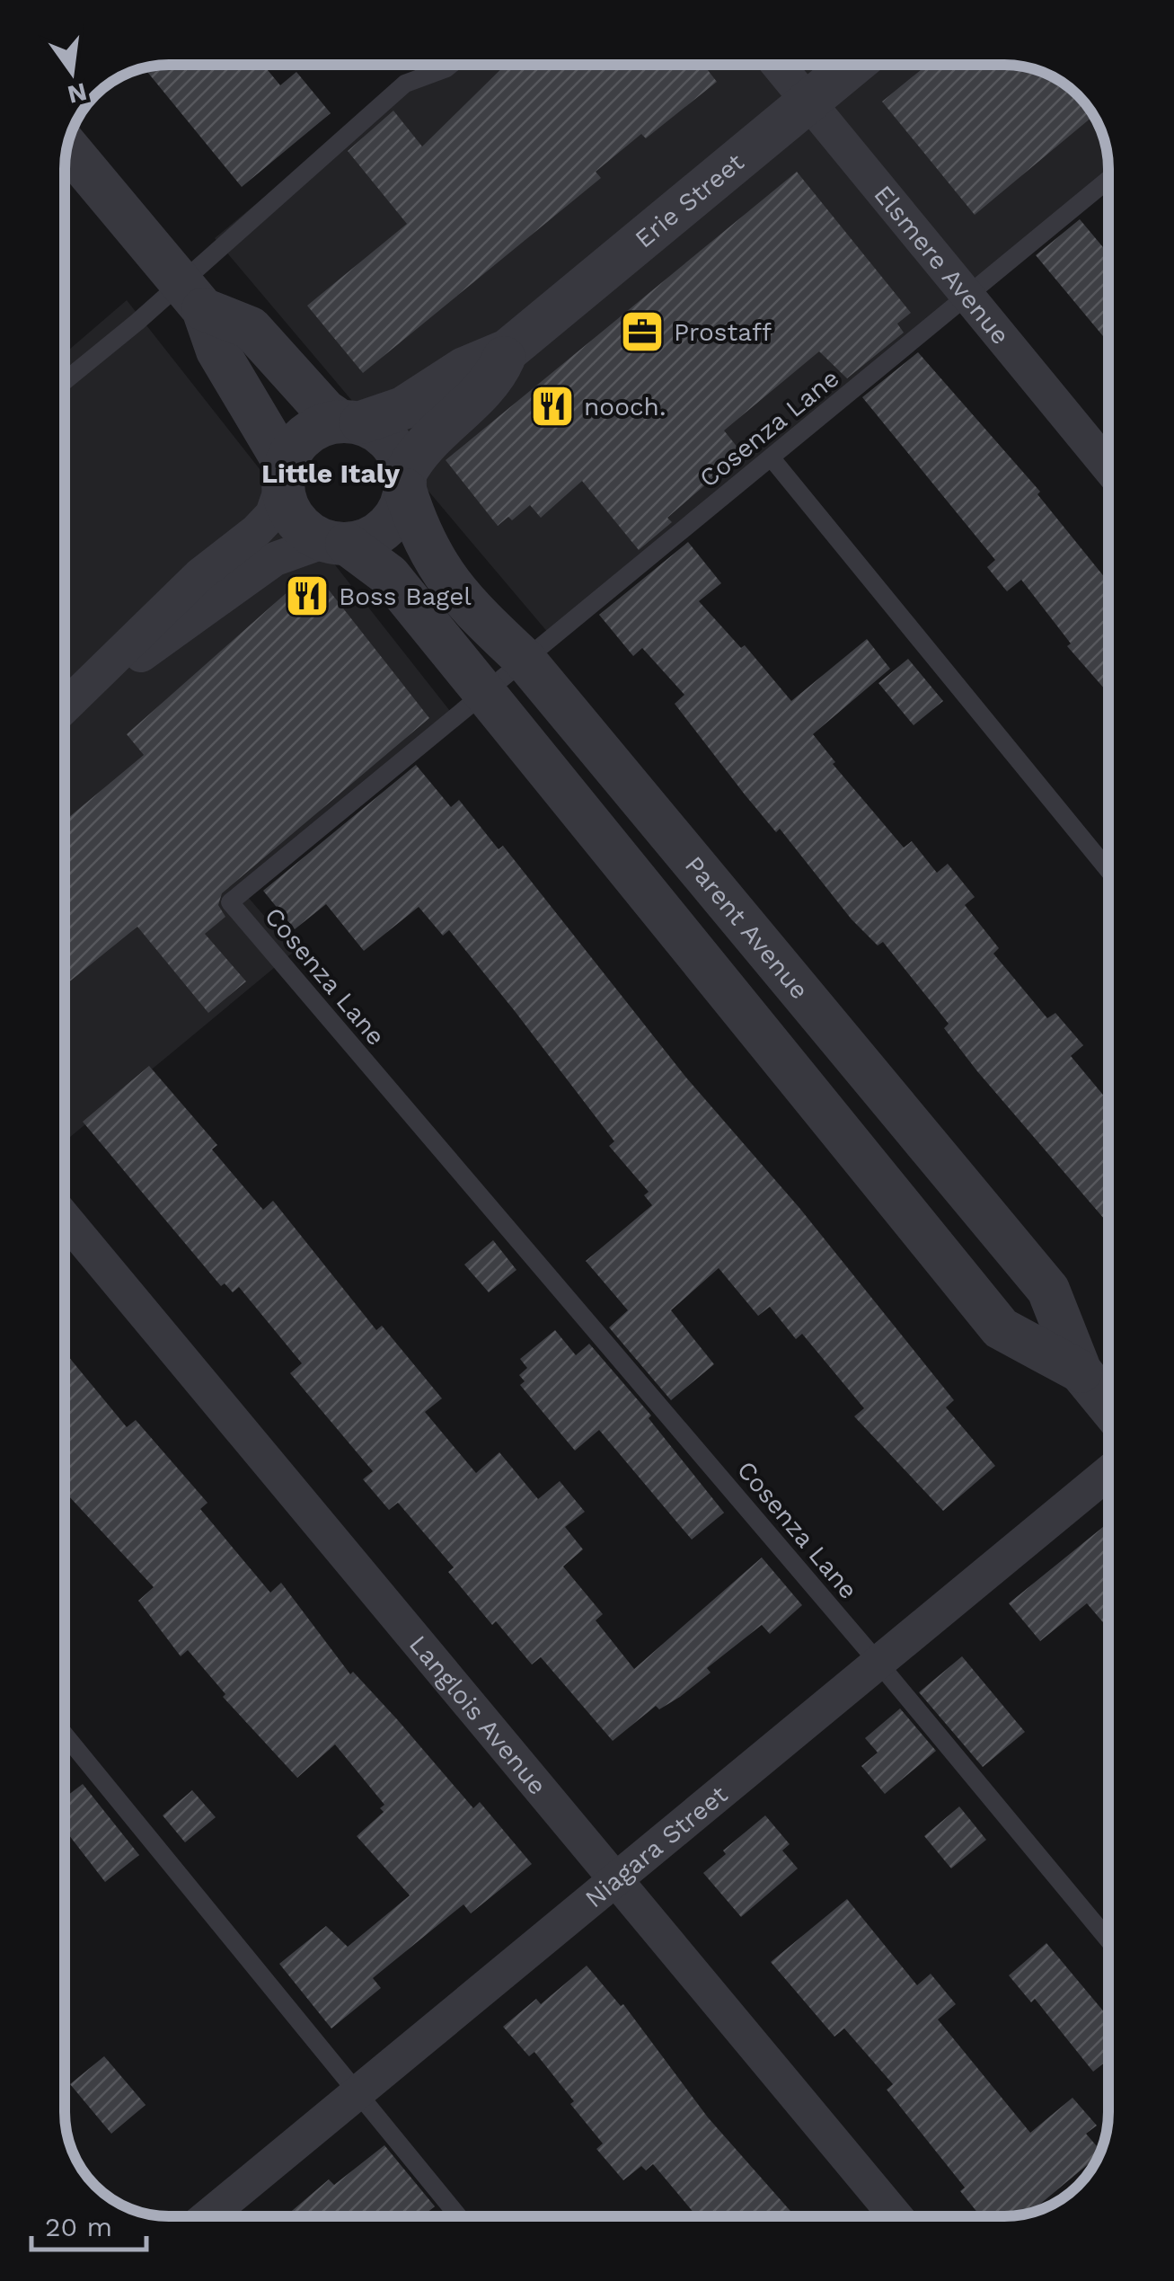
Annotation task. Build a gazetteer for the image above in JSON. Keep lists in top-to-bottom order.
{
  "streets": {
    "street": [
      "Erie Street",
      "Elsmere Avenue",
      "Parent Avenue",
      "Langlois Avenue",
      "Niagara Street"
    ],
    "lane": ["Cosenza Lane"]
  },
  "crossings": [
    ["Erie Street", "Elsmere Avenue"],
    ["Erie Street", "Parent Avenue"],
    ["Elsmere Avenue", "Cosenza Lane"],
    ["Cosenza Lane", "Parent Avenue"],
    ["Cosenza Lane", "Niagara Street"],
    ["Langlois Avenue", "Niagara Street"]
  ],
  "districts": ["Little Italy"],
  "places": {
    "office": ["Prostaff"],
    "restaurant": ["nooch.", "Boss Bagel"]
  },
  "scale_bar": "20 m",
  "north": "bottom"
}
